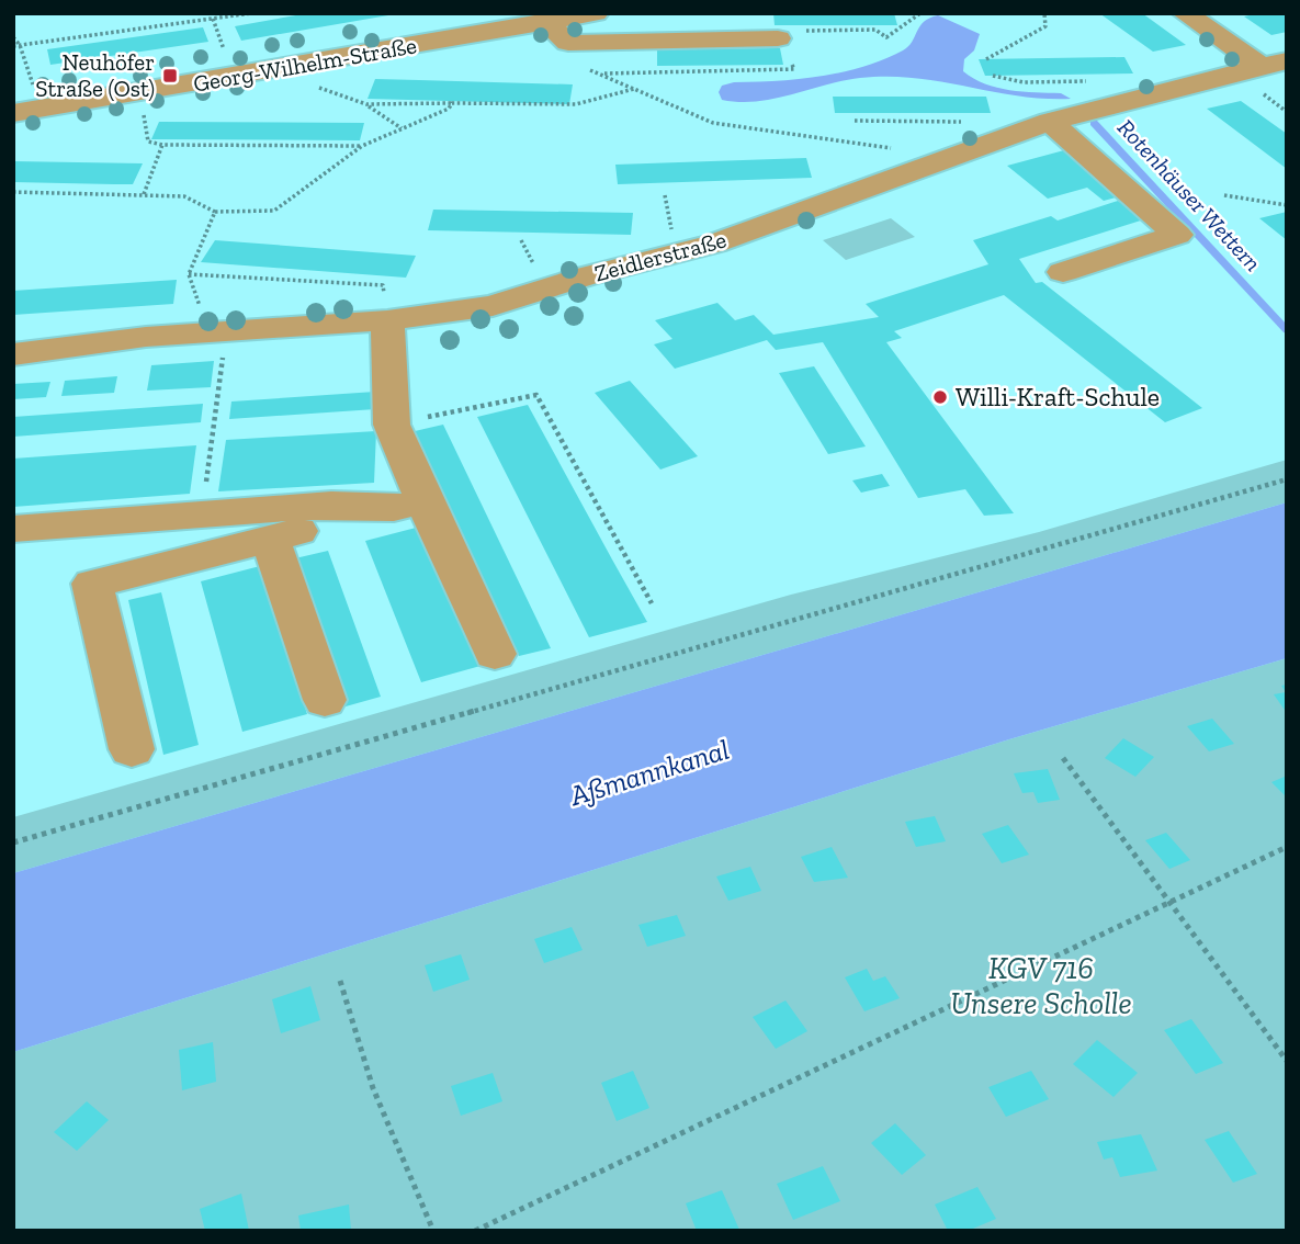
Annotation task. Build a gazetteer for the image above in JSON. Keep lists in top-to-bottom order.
{
  "streets": {
    "street": ["Georg-Wilhelm-Straße", "Zeidlerstraße"]
  },
  "water": ["Rotenhäuser Wettern", "Aßmannkanal"],
  "parks": ["KGV 716 Unsere Scholle"],
  "places": {
    "transit": ["Neuhöfer Straße (Ost)"],
    "other": ["Willi-Kraft-Schule"]
  }
}
